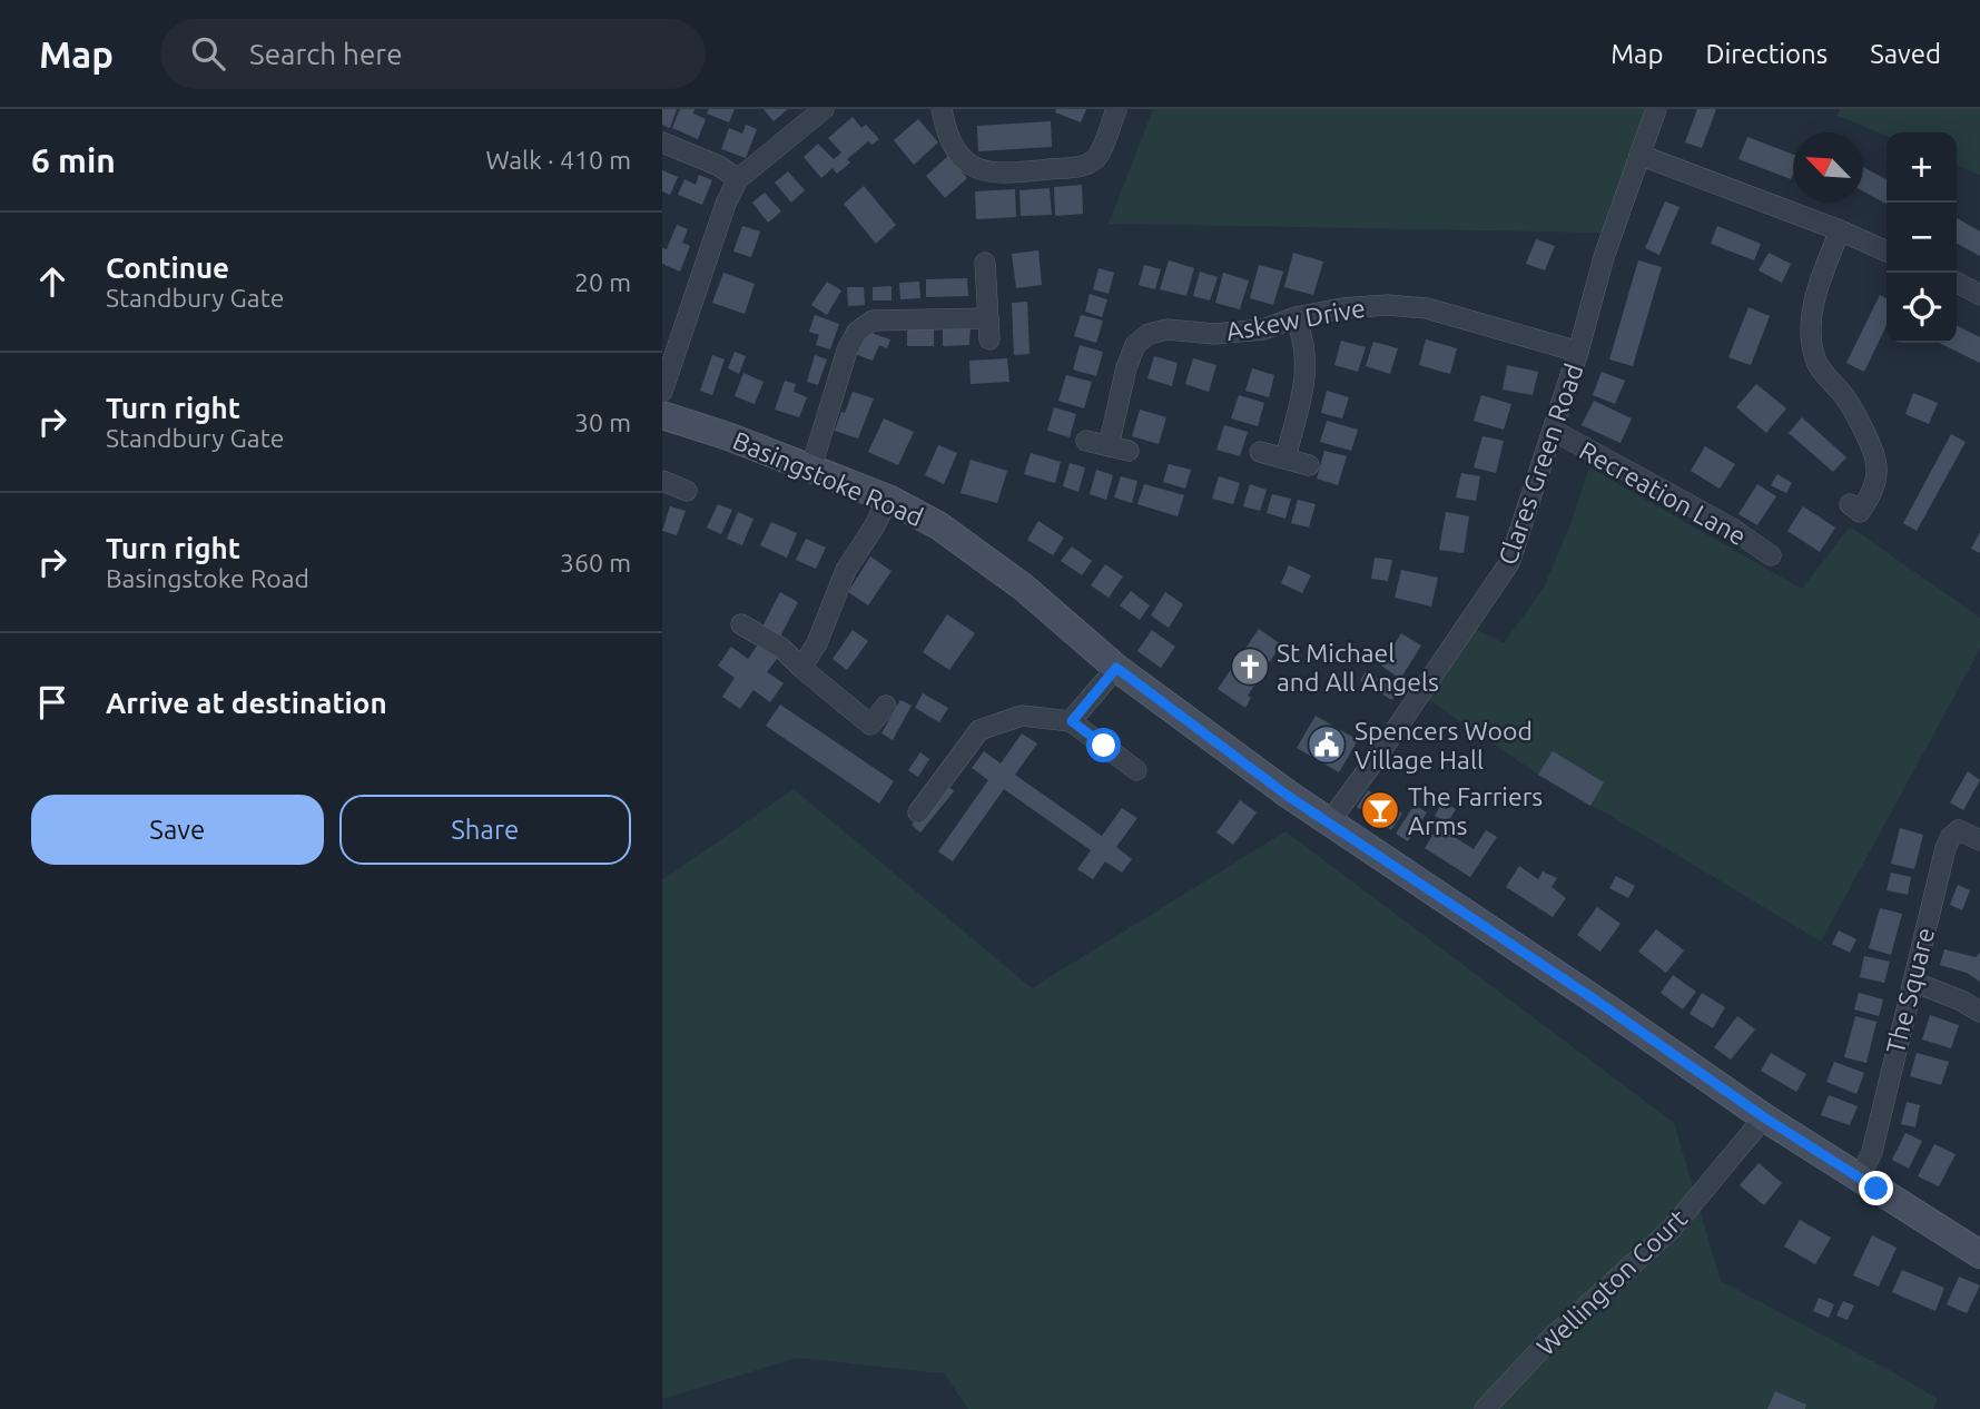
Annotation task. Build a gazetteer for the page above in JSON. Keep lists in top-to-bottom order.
{
  "streets": {
    "street": [
      "Askew Drive",
      "Clares Green Road",
      "Basingstoke Road",
      "Recreation Lane",
      "The Square",
      "Wellington Court"
    ]
  },
  "crossings": [
    ["Askew Drive", "Clares Green Road"],
    ["Clares Green Road", "Basingstoke Road"],
    ["Clares Green Road", "Recreation Lane"],
    ["Basingstoke Road", "The Square"],
    ["Basingstoke Road", "Wellington Court"]
  ],
  "places": {
    "church": ["St Michael and All Angels"],
    "public building": ["Spencers Wood Village Hall"],
    "bar": ["The Farriers Arms"]
  },
  "north": "top left",
  "page": {
    "header": "Map",
    "search": "Search here",
    "nav": ["Map", "Directions", "Saved"],
    "heading": ["6 min", "Walk · 410 m"],
    "map_buttons": ["+", "−"],
    "list": [
      ["Continue", "Standbury Gate", "20 m"],
      ["Turn right", "Standbury Gate", "30 m"],
      ["Turn right", "Basingstoke Road", "360 m"],
      "Arrive at destination"
    ],
    "buttons": ["Save", "Share"]
  }
}
